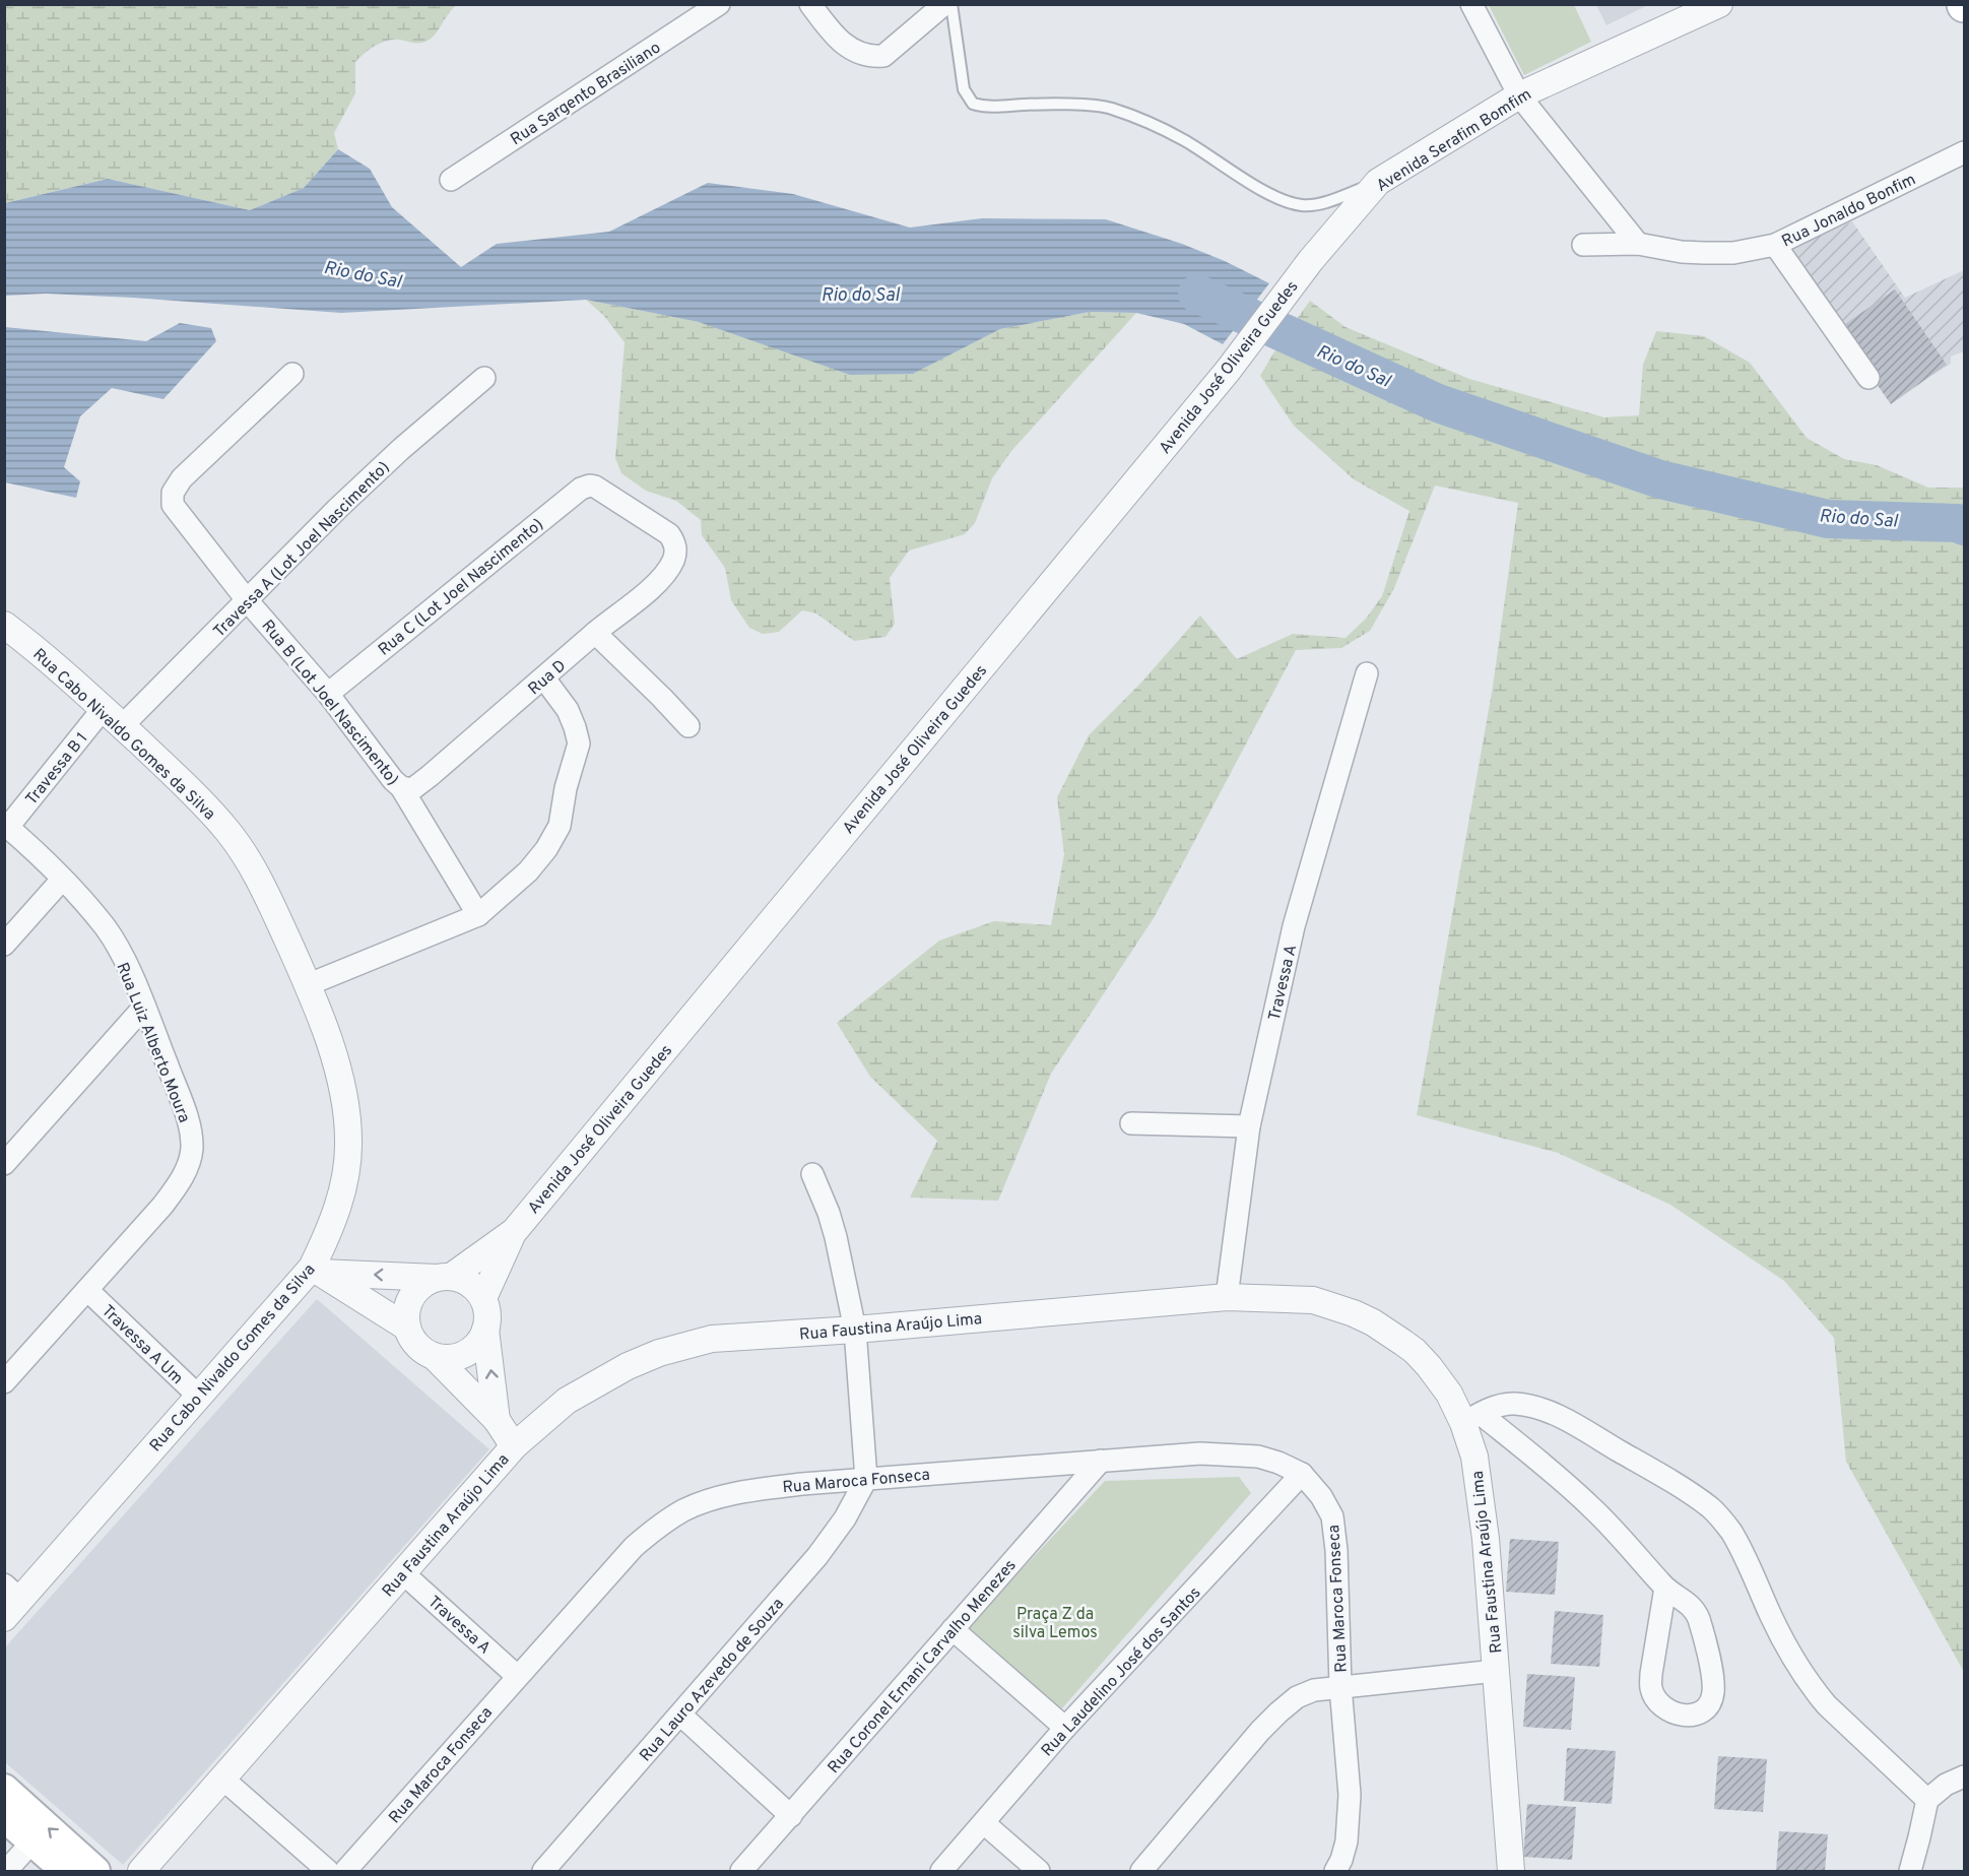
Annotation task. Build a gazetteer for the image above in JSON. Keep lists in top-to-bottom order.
{
  "streets": {
    "street": [
      "Rua Sargento Brasiliano",
      "Avenida Serafim Bomfim",
      "Rua Jonaldo Bonfim",
      "Avenida José Oliveira Guedes",
      "Travessa A (Lot Joel Nascimento)",
      "Rua C (Lot Joel Nascimento)",
      "Rua D",
      "Rua B (Lot Joel Nascimento)",
      "Rua Cabo Nivaldo Gomes da Silva",
      "Travessa B 1",
      "Travessa A",
      "Rua Luiz Alberto Moura",
      "Rua Faustina Araújo Lima",
      "Travessa A Um",
      "Rua Maroca Fonseca",
      "Rua Coronel Ernani Carvalho Menezes",
      "Rua Laudelino José dos Santos",
      "Rua Lauro Azevedo de Souza"
    ]
  },
  "crossings": [
    ["Avenida Serafim Bomfim", "Avenida José Oliveira Guedes"],
    ["Travessa A (Lot Joel Nascimento)", "Rua B (Lot Joel Nascimento)"],
    ["Travessa A (Lot Joel Nascimento)", "Rua Cabo Nivaldo Gomes da Silva"],
    ["Rua C (Lot Joel Nascimento)", "Rua D"],
    ["Rua C (Lot Joel Nascimento)", "Rua B (Lot Joel Nascimento)"],
    ["Rua D", "Rua B (Lot Joel Nascimento)"],
    ["Rua Cabo Nivaldo Gomes da Silva", "Travessa B 1"],
    ["Rua Cabo Nivaldo Gomes da Silva", "Travessa A Um"],
    ["Travessa B 1", "Rua Luiz Alberto Moura"],
    ["Travessa A", "Rua Faustina Araújo Lima"],
    ["Travessa A", "Rua Maroca Fonseca"],
    ["Rua Luiz Alberto Moura", "Travessa A Um"],
    ["Rua Faustina Araújo Lima", "Rua Maroca Fonseca"],
    ["Rua Maroca Fonseca", "Rua Coronel Ernani Carvalho Menezes"],
    ["Rua Maroca Fonseca", "Rua Laudelino José dos Santos"],
    ["Rua Maroca Fonseca", "Rua Lauro Azevedo de Souza"]
  ],
  "water": ["Rio do Sal"],
  "parks": ["Praça Z da silva Lemos"]
}
